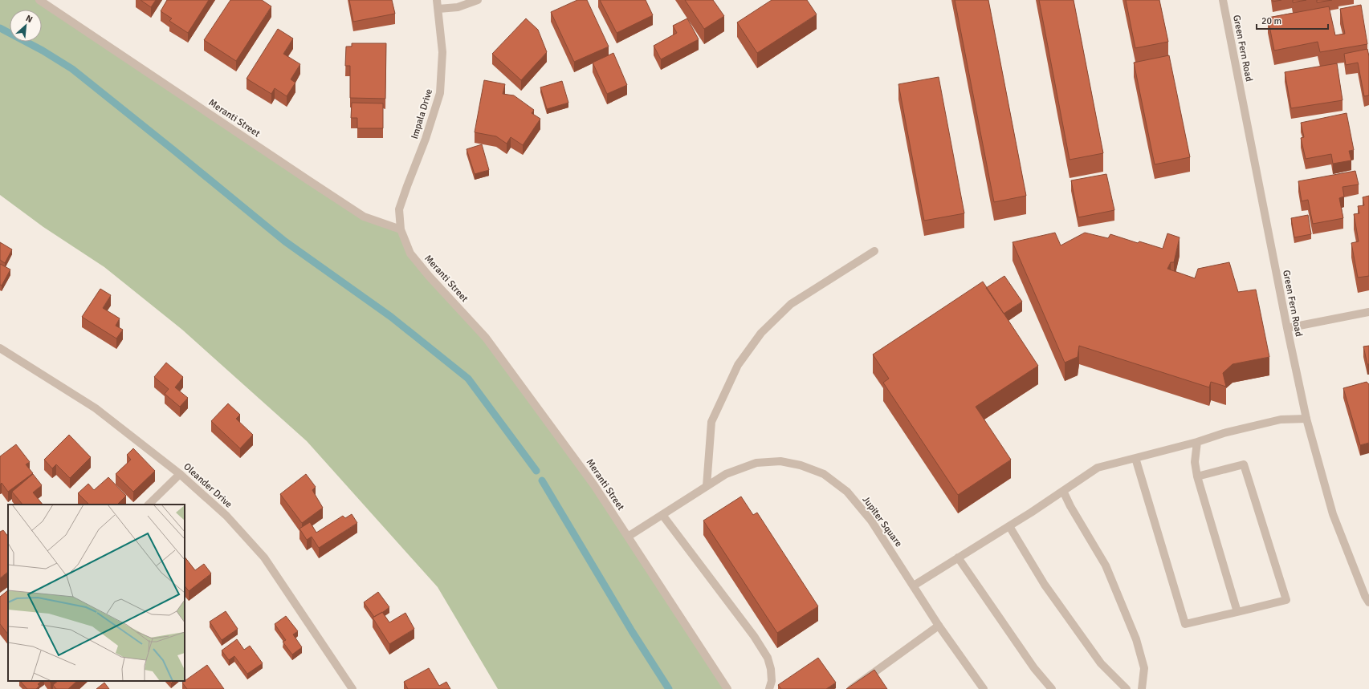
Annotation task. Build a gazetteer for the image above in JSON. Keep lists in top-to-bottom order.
{
  "streets": {
    "street": [
      "Green Fern Road",
      "Impala Drive",
      "Meranti Street",
      "Oleander Drive",
      "Jupiter Square"
    ]
  },
  "crossings": [
    ["Impala Drive", "Meranti Street"],
    ["Meranti Street", "Jupiter Square"]
  ],
  "scale_bar": "20 m",
  "north": "top right"
}
